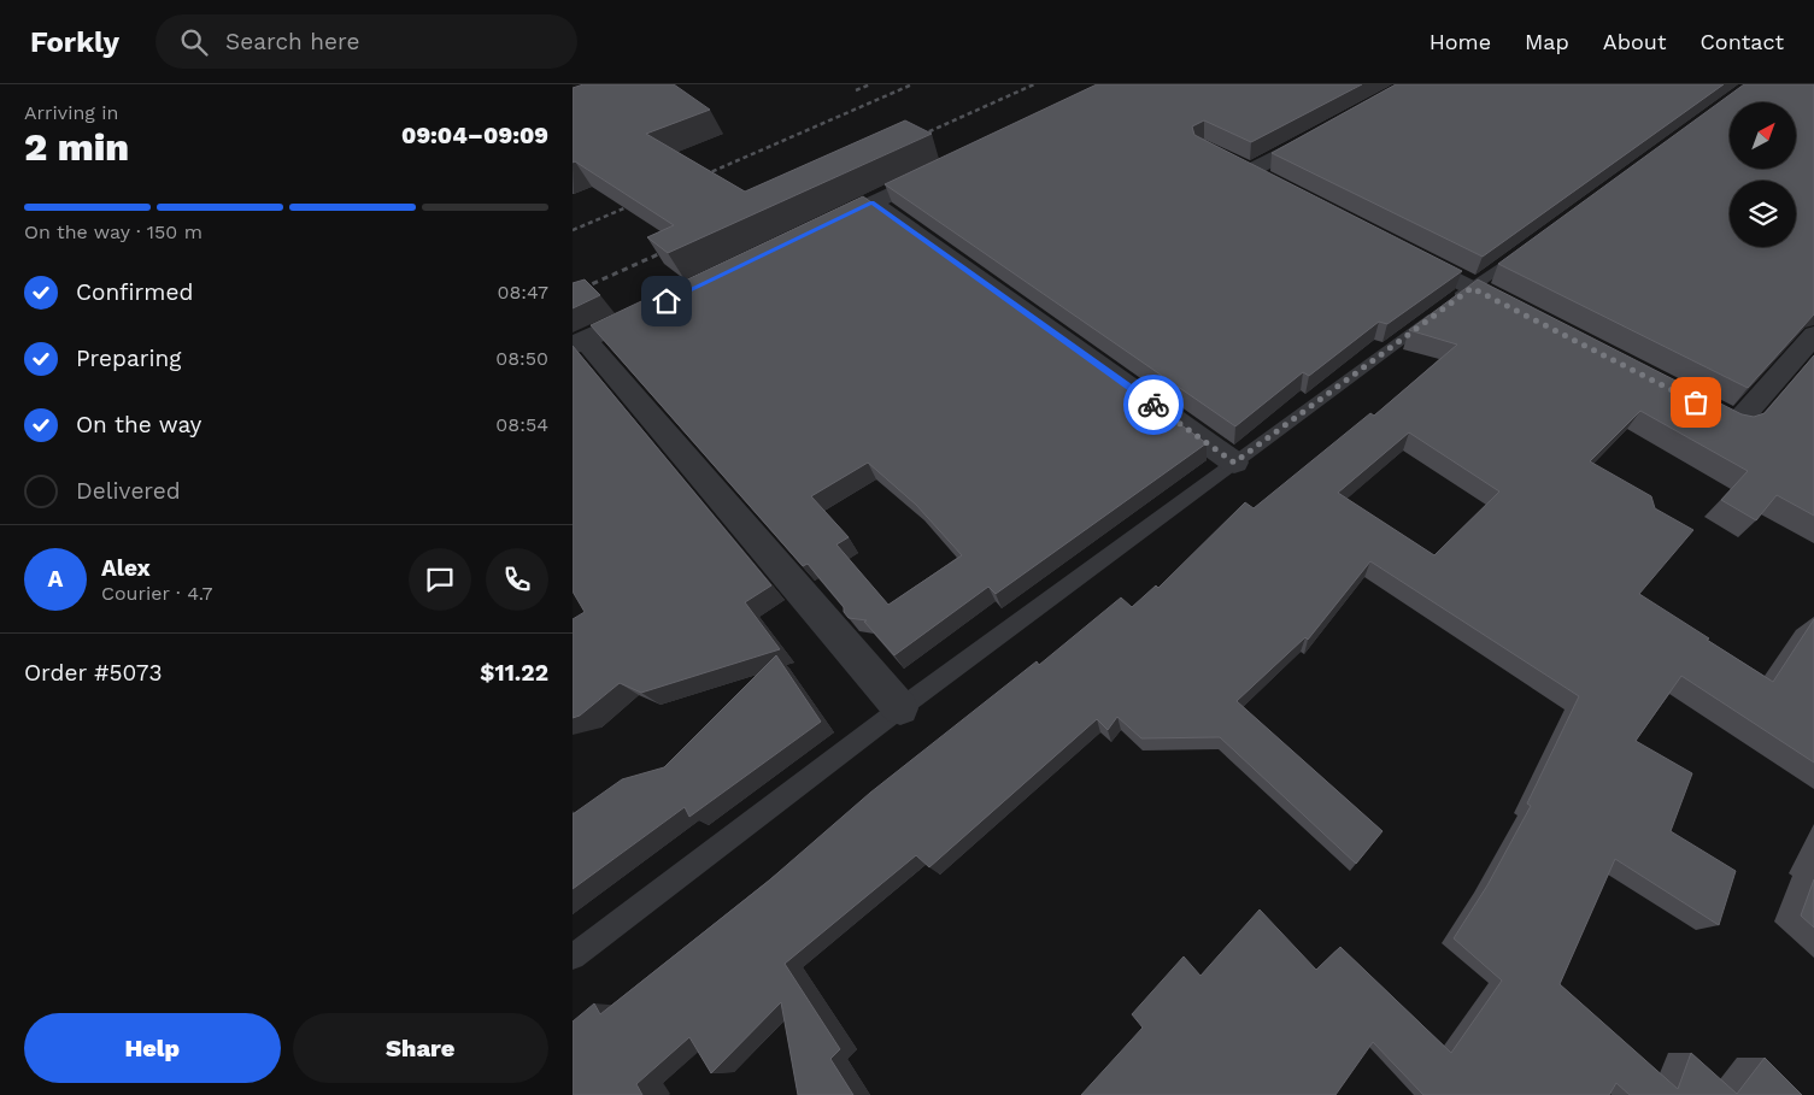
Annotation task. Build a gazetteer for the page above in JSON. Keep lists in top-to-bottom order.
{
  "north": "top right",
  "page": {
    "header": "Forkly",
    "search": "Search here",
    "nav": [
      "Home",
      "Map",
      "About",
      "Contact"
    ],
    "heading": ["2 min", "Arriving in", "09:04–09:09"],
    "panel": [
      "Alex",
      "Courier · 4.7",
      "Order #5073",
      "$11.22"
    ],
    "bar": "On the way · 150 m",
    "list": [
      ["Confirmed", "08:47"],
      ["Preparing", "08:50"],
      ["On the way", "08:54"],
      "Delivered"
    ],
    "round": "A",
    "buttons": ["Help", "Share"]
  }
}
